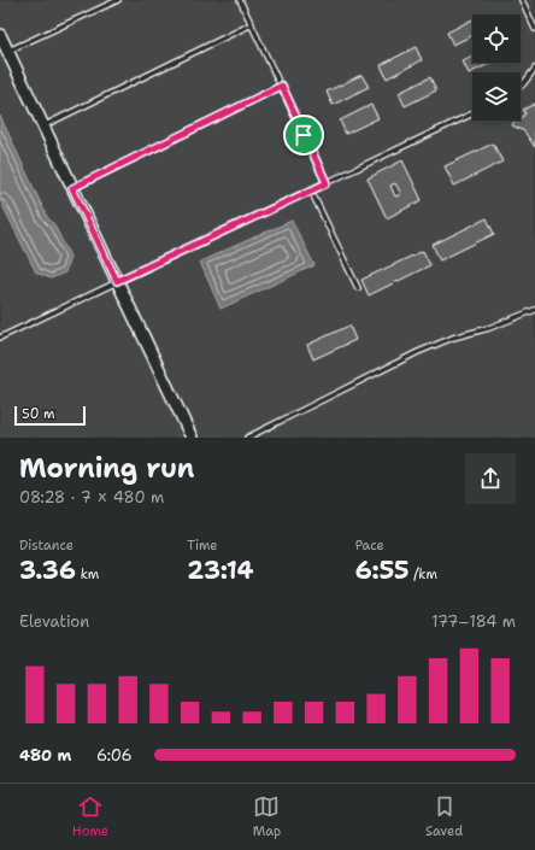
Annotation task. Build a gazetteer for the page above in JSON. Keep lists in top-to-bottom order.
{
  "scale_bar": "50 m",
  "page": {
    "scale": "50 m",
    "heading": ["Morning run", "08:28 · 7 × 480 m"],
    "stats": [
      ["Distance", "3.36 km"],
      ["Time", "23:14"],
      ["Pace", "6:55 /km"]
    ],
    "chart": ["Elevation", "177–184 m"],
    "list": [
      {
        "name": "480 m",
        "note": "6:06"
      }
    ],
    "tabs": ["Home", "Map", "Saved"]
  }
}
